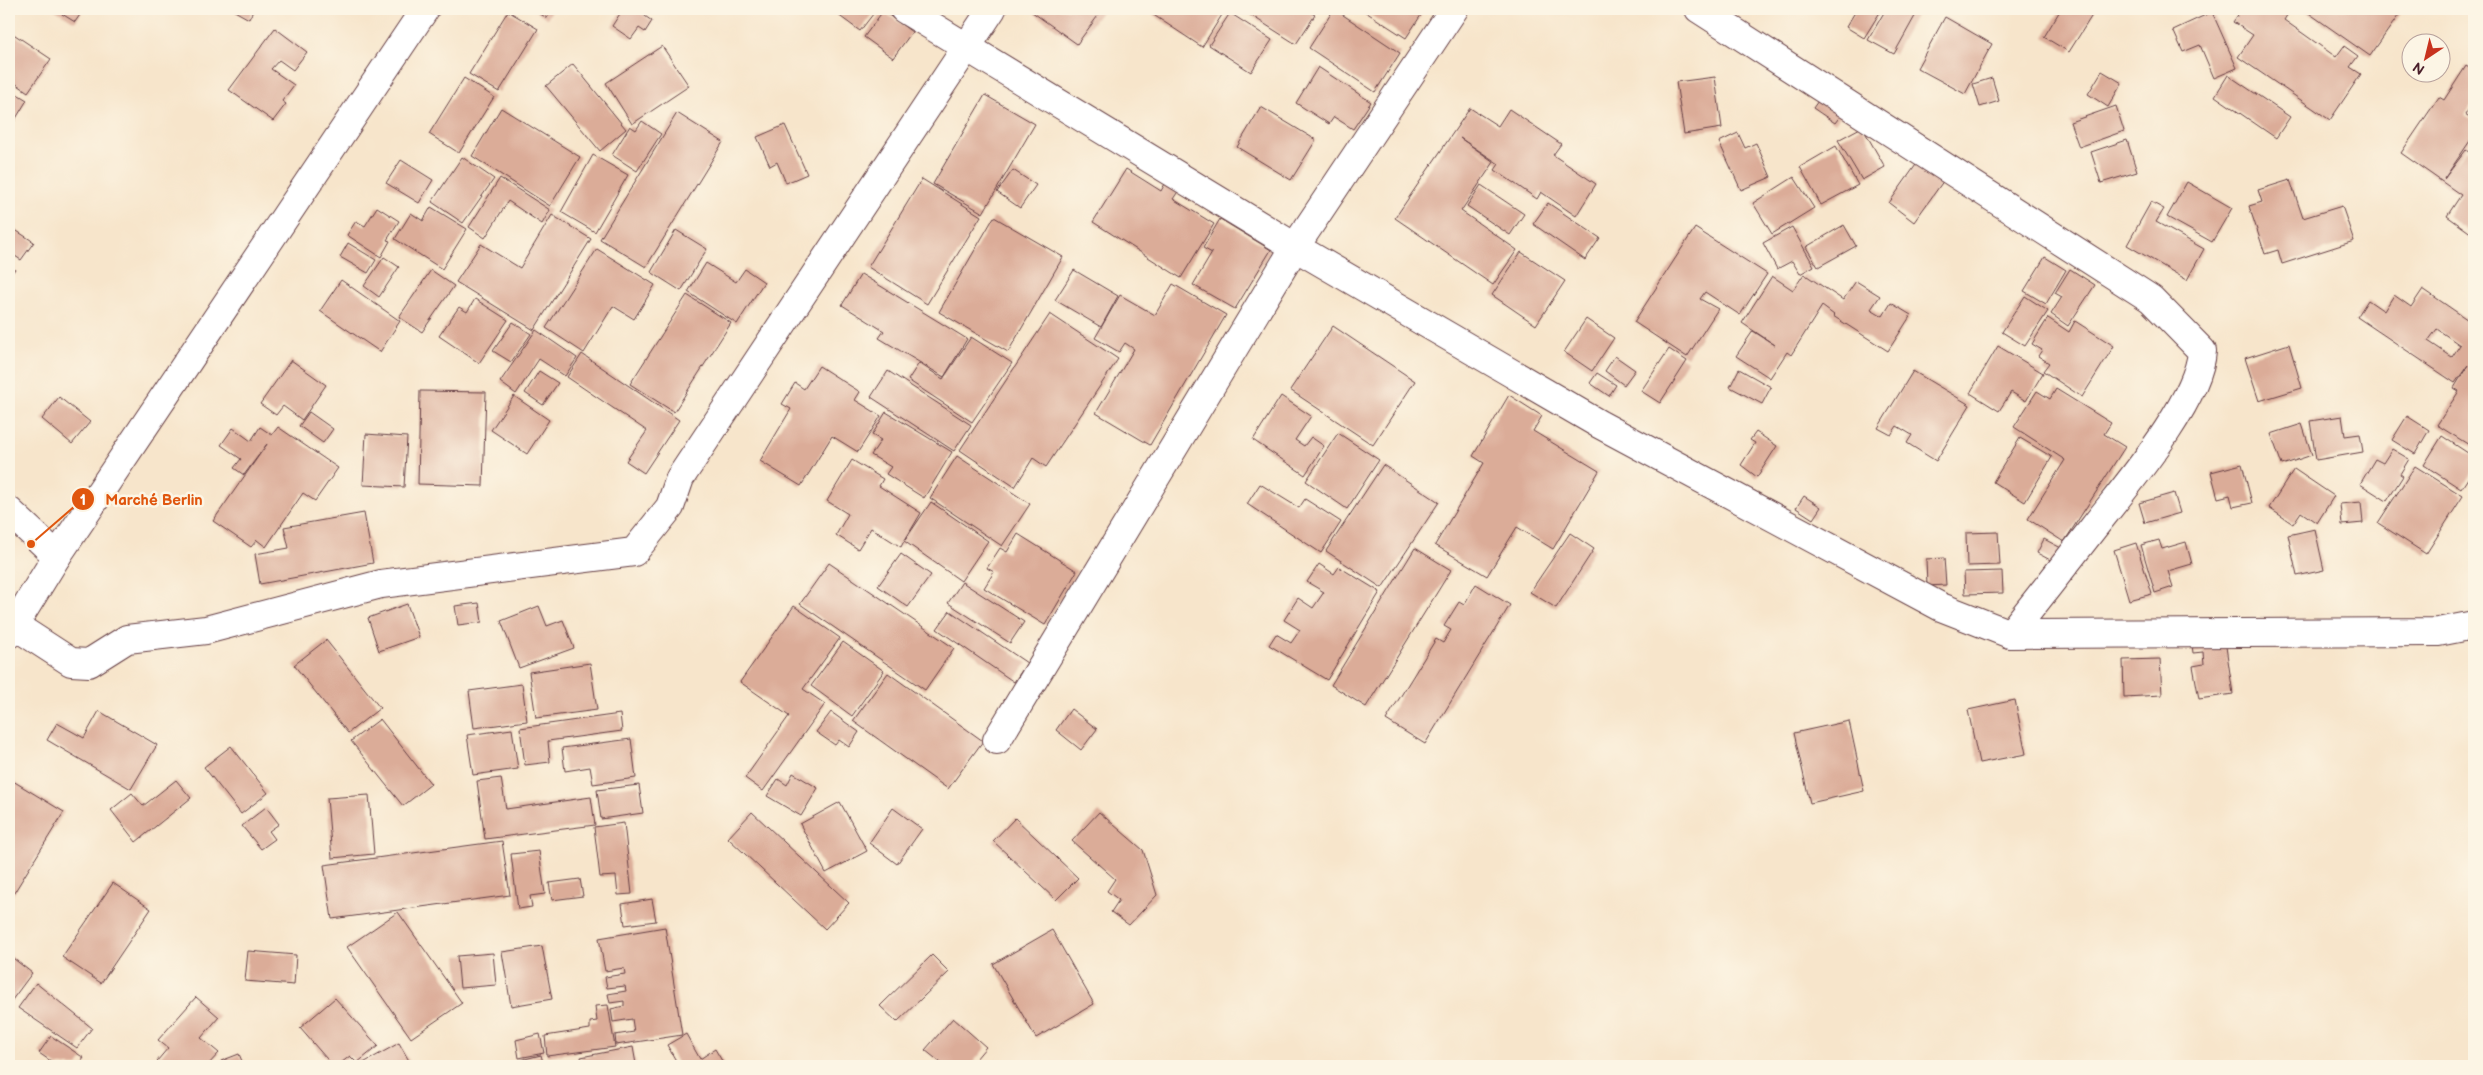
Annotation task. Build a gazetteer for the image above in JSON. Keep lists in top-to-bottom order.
{
  "places": ["Marché Berlin"],
  "north": "bottom left"
}
